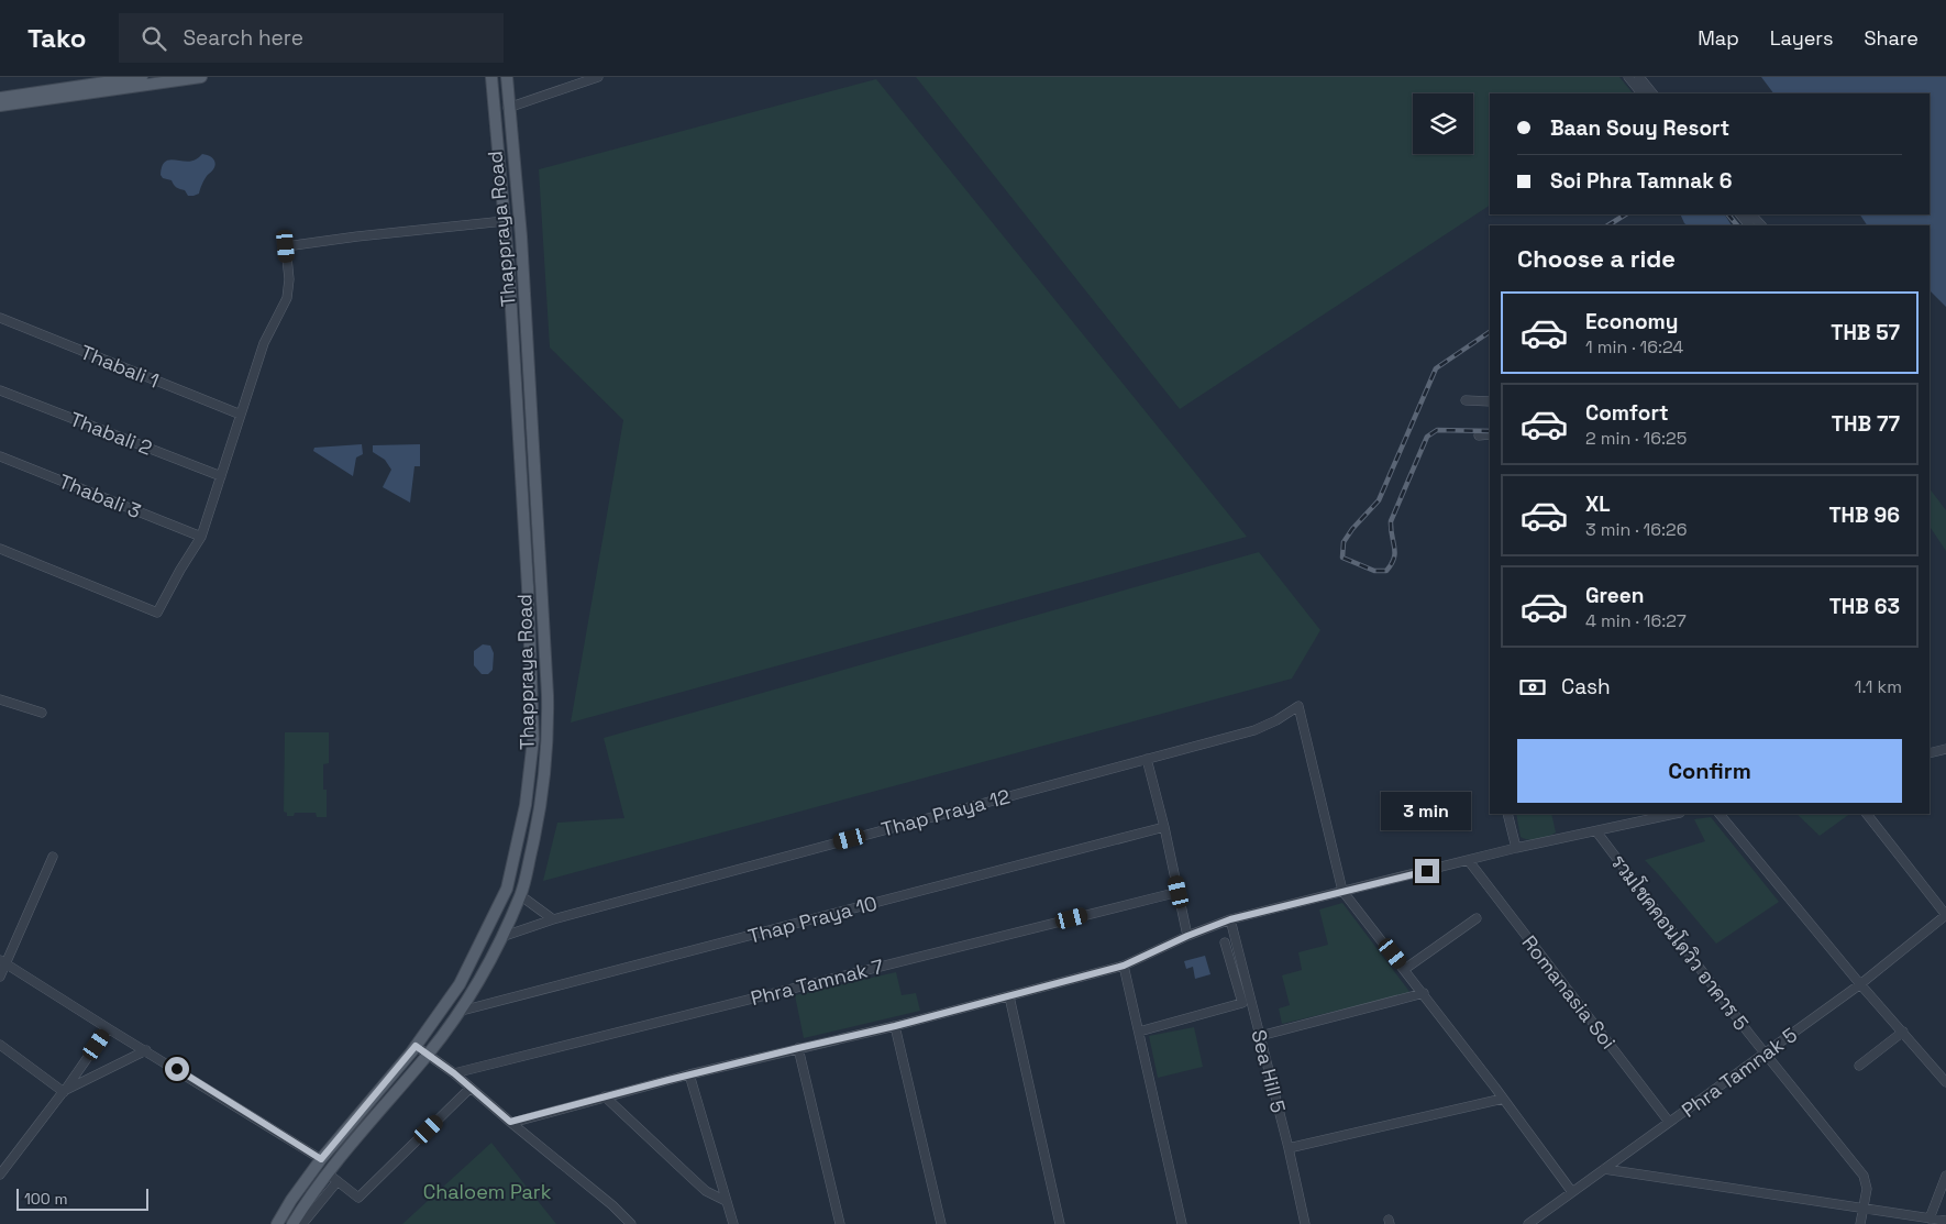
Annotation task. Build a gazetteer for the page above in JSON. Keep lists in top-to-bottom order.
{
  "streets": {
    "main road": ["Thappraya Road"],
    "street": [
      "Thabali 1",
      "Thabali 2",
      "Thabali 3",
      "Thap Praya 12",
      "Thap Praya 10",
      "รวมโชคคอนโดวิว อาคาร 5",
      "Phra Tamnak 7",
      "Romanasia Soi",
      "Sea Hill 5",
      "Phra Tamnak 5"
    ]
  },
  "crossings": [
    ["Thappraya Road", "Thap Praya 12"],
    ["Thappraya Road", "Thap Praya 10"],
    ["รวมโชคคอนโดวิว อาคาร 5", "Phra Tamnak 5"],
    ["Romanasia Soi", "Phra Tamnak 5"]
  ],
  "parks": ["Chaloem Park"],
  "scale_bar": "100 m",
  "page": {
    "header": "Tako",
    "search": "Search here",
    "nav": ["Map", "Layers", "Share"],
    "banner": ["Baan Souy Resort", "Soi Phra Tamnak 6"],
    "heading": "Choose a ride",
    "list": [
      {
        "name": "Economy",
        "note": "1 min · 16:24",
        "value": "THB 57"
      },
      {
        "name": "Comfort",
        "note": "2 min · 16:25",
        "value": "THB 77"
      },
      {
        "name": "XL",
        "note": "3 min · 16:26",
        "value": "THB 96"
      },
      {
        "name": "Green",
        "note": "4 min · 16:27",
        "value": "THB 63"
      }
    ],
    "pay": ["Cash", "1.1 km"],
    "buttons": "Confirm",
    "bubble": "3 min",
    "scale": "100 m"
  }
}
